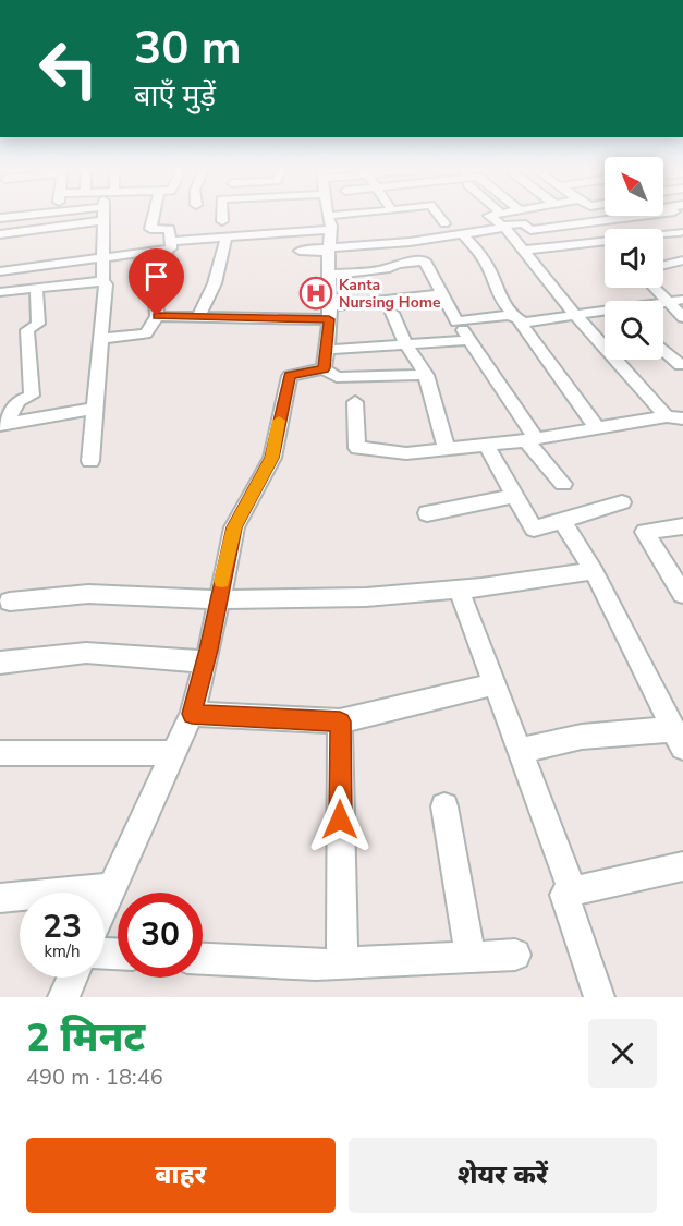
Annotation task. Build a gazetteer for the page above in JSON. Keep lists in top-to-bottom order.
{
  "places": {
    "hospital": ["Kanta Nursing Home"]
  },
  "north": "top left",
  "page": {
    "turn": ["30 m", "बाएँ मुड़ें"],
    "speed": "23 km/h",
    "limit": "30",
    "heading": ["2 मिनट", "490 m · 18:46"],
    "buttons": ["बाहर", "शेयर करें"]
  }
}
